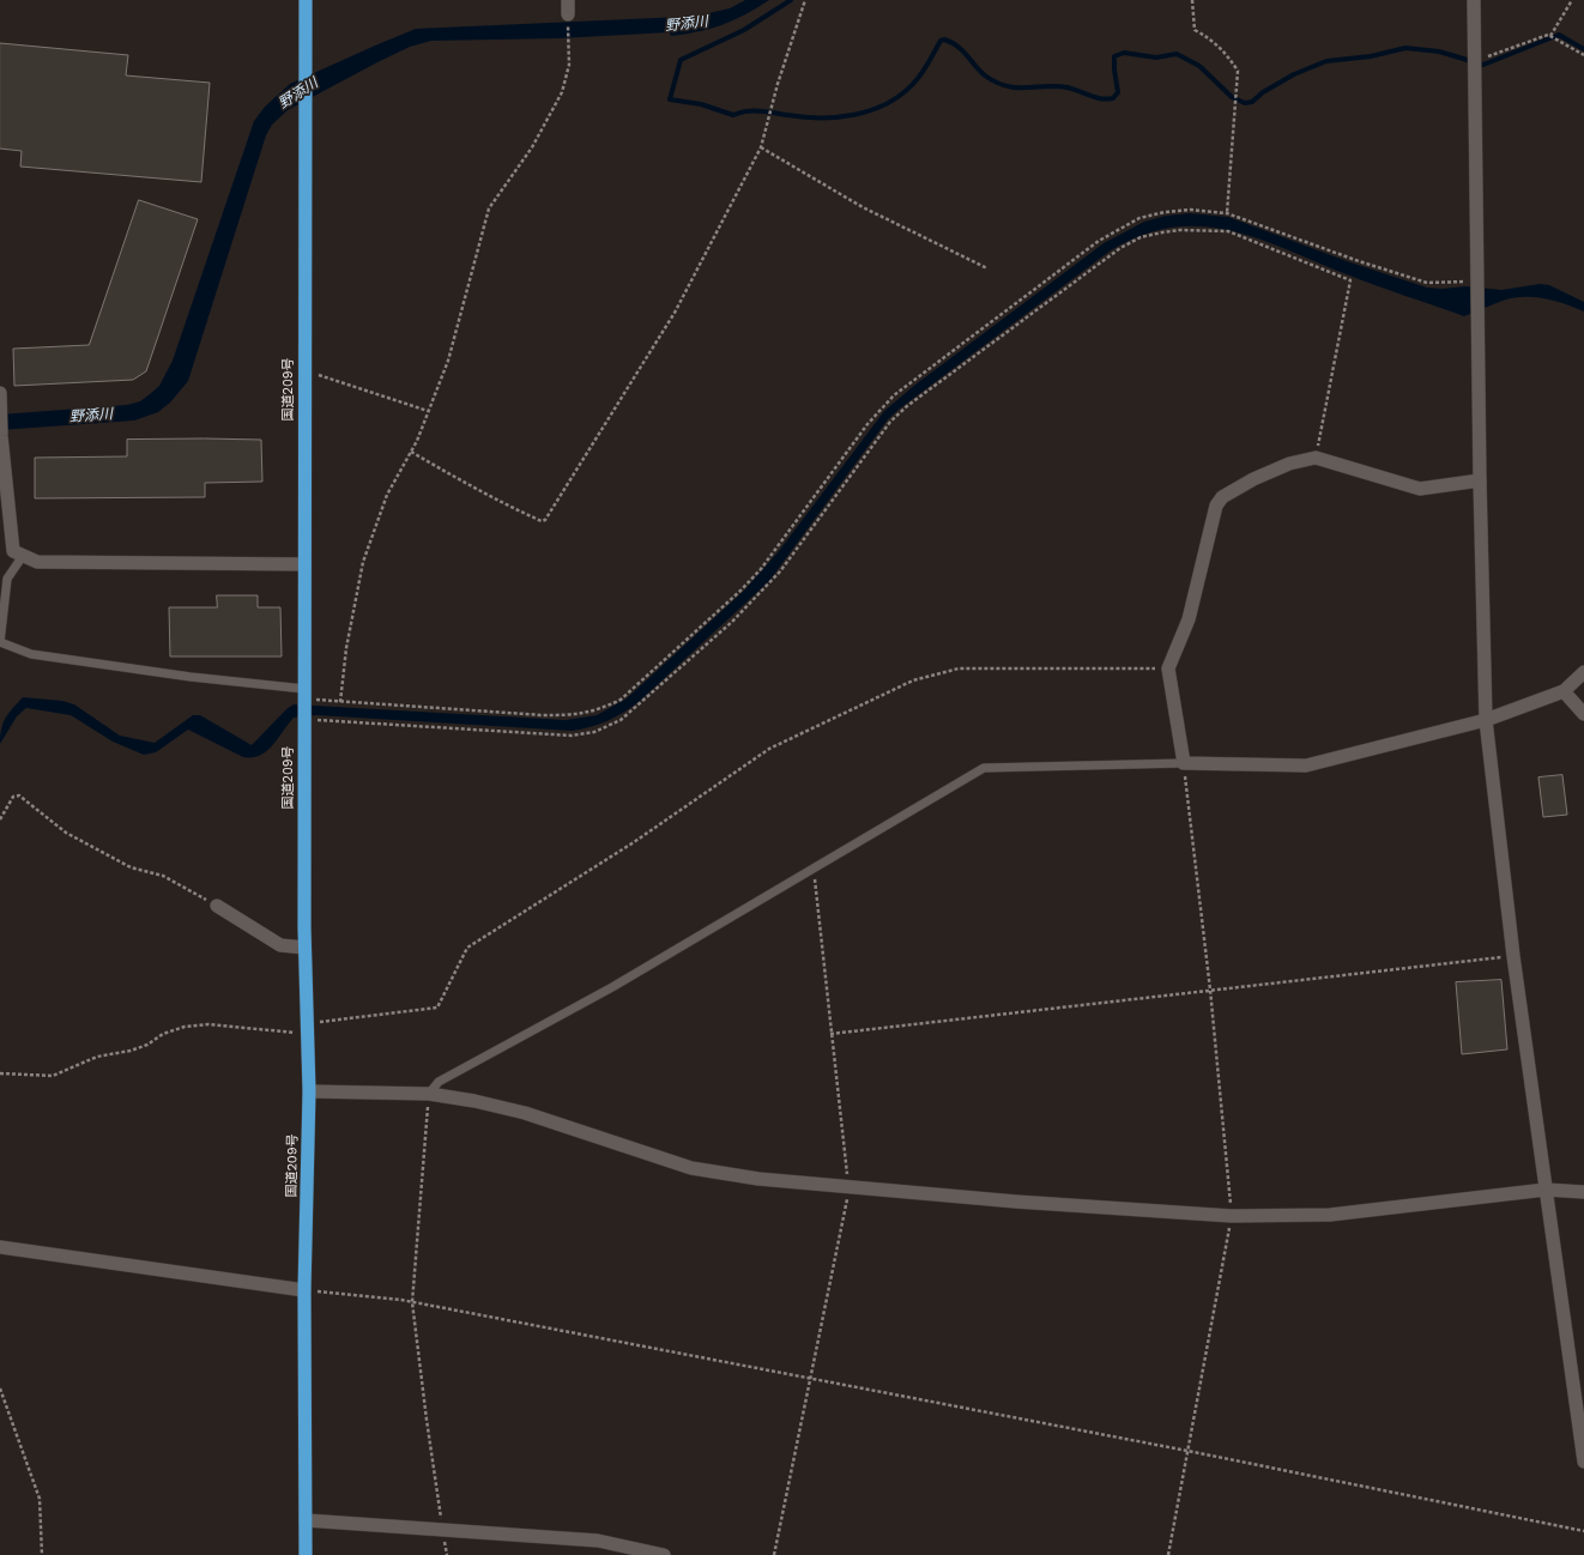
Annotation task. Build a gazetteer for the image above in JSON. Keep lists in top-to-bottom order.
{
  "streets": {
    "highway": ["国道209号"]
  },
  "water": ["野添川"]
}
